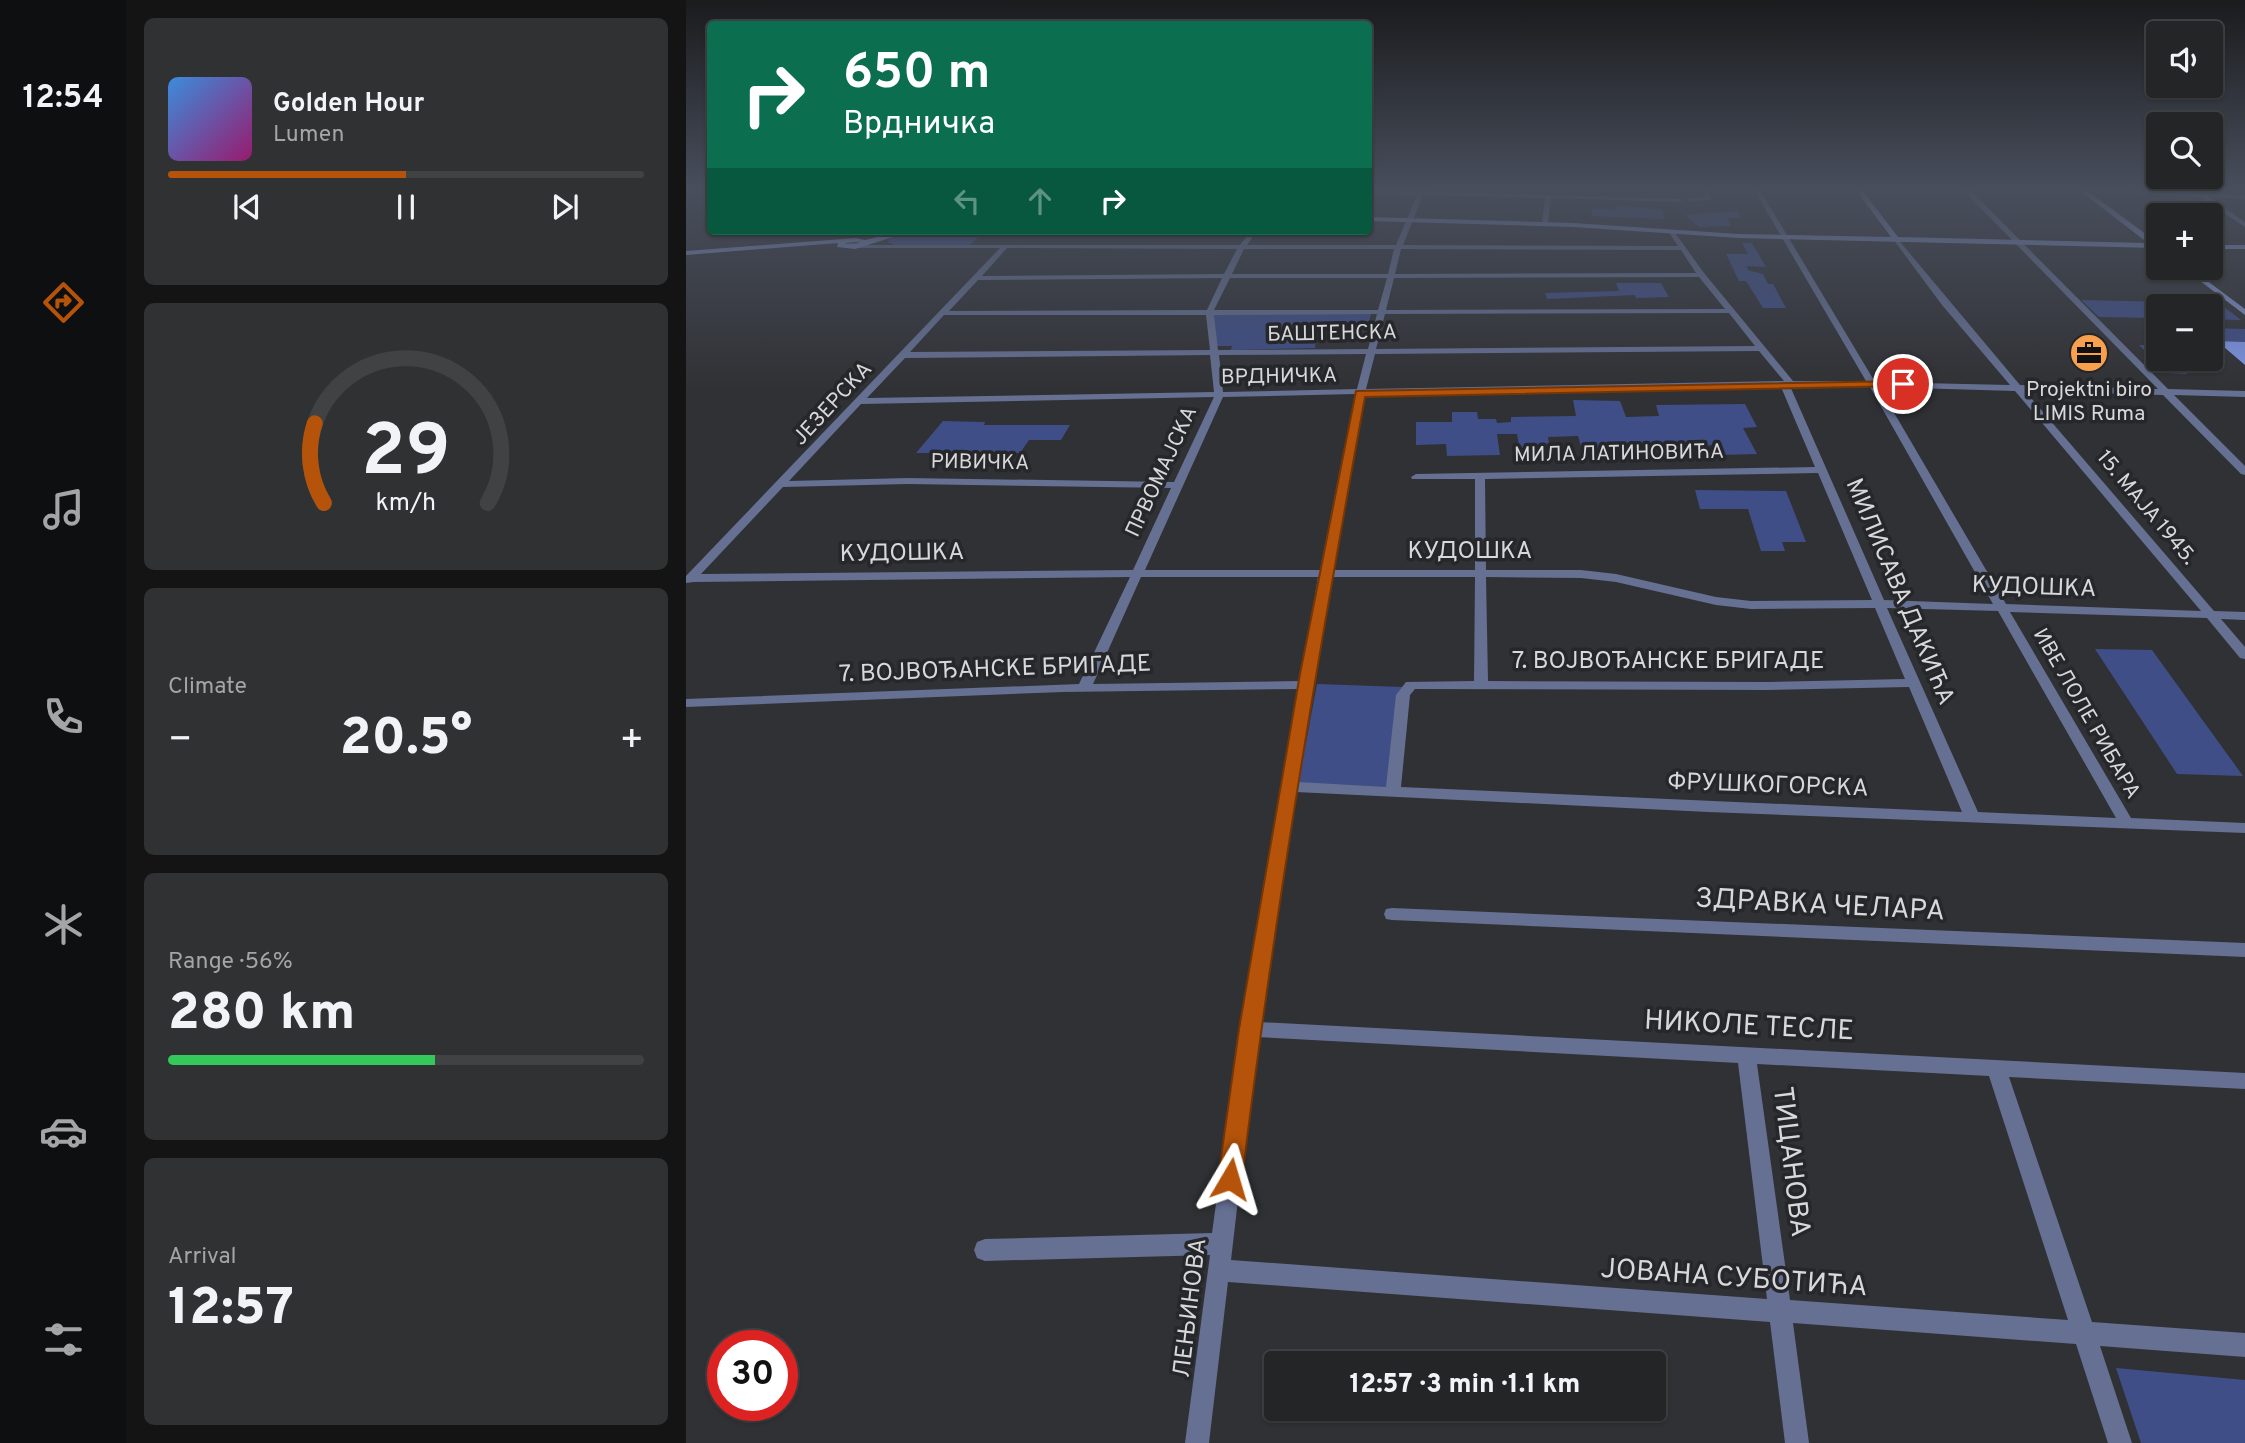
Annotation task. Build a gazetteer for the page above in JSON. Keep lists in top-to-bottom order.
{
  "streets": {
    "street": [
      "БАШТЕНСКА",
      "ВРДНИЧКА",
      "ЈЕЗЕРСКА",
      "МИЛА ЛАТИНОВИЋА",
      "РИВИЧКА",
      "ПРВОМАЈСКА",
      "15. МАЈА 1945.",
      "КУДОШКА",
      "МИЛИСАВА ДАКИЋА",
      "7. ВОЈВОЂАНСКЕ БРИГАДЕ",
      "ИВЕ ЛОЛЕ РИБАРА",
      "ФРУШКОГОРСКА",
      "ЗДРАВКА ЧЕЛАРА",
      "НИКОЛЕ ТЕСЛЕ",
      "ТИЦАНОВА",
      "ЈОВАНА СУБОТИЋА",
      "ЛЕЊИНОВА"
    ]
  },
  "crossings": [
    ["БАШТЕНСКА", "ЈЕЗЕРСКА"],
    ["БАШТЕНСКА", "ПРВОМАЈСКА"],
    ["БАШТЕНСКА", "МИЛИСАВА ДАКИЋА"],
    ["БАШТЕНСКА", "ЛЕЊИНОВА"],
    ["ВРДНИЧКА", "ЈЕЗЕРСКА"],
    ["ВРДНИЧКА", "ПРВОМАЈСКА"],
    ["ВРДНИЧКА", "15. МАЈА 1945."],
    ["ВРДНИЧКА", "МИЛИСАВА ДАКИЋА"],
    ["ВРДНИЧКА", "ИВЕ ЛОЛЕ РИБАРА"],
    ["ВРДНИЧКА", "ЛЕЊИНОВА"],
    ["ЈЕЗЕРСКА", "РИВИЧКА"],
    ["ЈЕЗЕРСКА", "КУДОШКА"],
    ["МИЛА ЛАТИНОВИЋА", "МИЛИСАВА ДАКИЋА"],
    ["РИВИЧКА", "ПРВОМАЈСКА"],
    ["ПРВОМАЈСКА", "КУДОШКА"],
    ["ПРВОМАЈСКА", "7. ВОЈВОЂАНСКЕ БРИГАДЕ"],
    ["15. МАЈА 1945.", "КУДОШКА"],
    ["КУДОШКА", "МИЛИСАВА ДАКИЋА"],
    ["КУДОШКА", "ИВЕ ЛОЛЕ РИБАРА"],
    ["КУДОШКА", "ЛЕЊИНОВА"],
    ["МИЛИСАВА ДАКИЋА", "7. ВОЈВОЂАНСКЕ БРИГАДЕ"],
    ["МИЛИСАВА ДАКИЋА", "ФРУШКОГОРСКА"],
    ["7. ВОЈВОЂАНСКЕ БРИГАДЕ", "ФРУШКОГОРСКА"],
    ["7. ВОЈВОЂАНСКЕ БРИГАДЕ", "ЛЕЊИНОВА"],
    ["ИВЕ ЛОЛЕ РИБАРА", "ФРУШКОГОРСКА"],
    ["ФРУШКОГОРСКА", "ЛЕЊИНОВА"],
    ["НИКОЛЕ ТЕСЛЕ", "ТИЦАНОВА"],
    ["НИКОЛЕ ТЕСЛЕ", "ЛЕЊИНОВА"],
    ["ТИЦАНОВА", "ЈОВАНА СУБОТИЋА"],
    ["ЈОВАНА СУБОТИЋА", "ЛЕЊИНОВА"]
  ],
  "places": {
    "office": ["Projektni biro LIMIS Ruma"]
  },
  "page": {
    "tabs": "12:54",
    "map_buttons": ["+", "−"],
    "turn": ["650 m", "Врдничка"],
    "song": ["Golden Hour", "Lumen"],
    "tile": [
      "Climate",
      ["Range · 56%", "280 km"],
      ["Arrival", "12:57"]
    ],
    "heat": ["−", "20.5°", "+"],
    "limit": "30",
    "trip": "12:57 · 3 min · 1.1 km",
    "gauge": ["29", "km/h"]
  }
}
